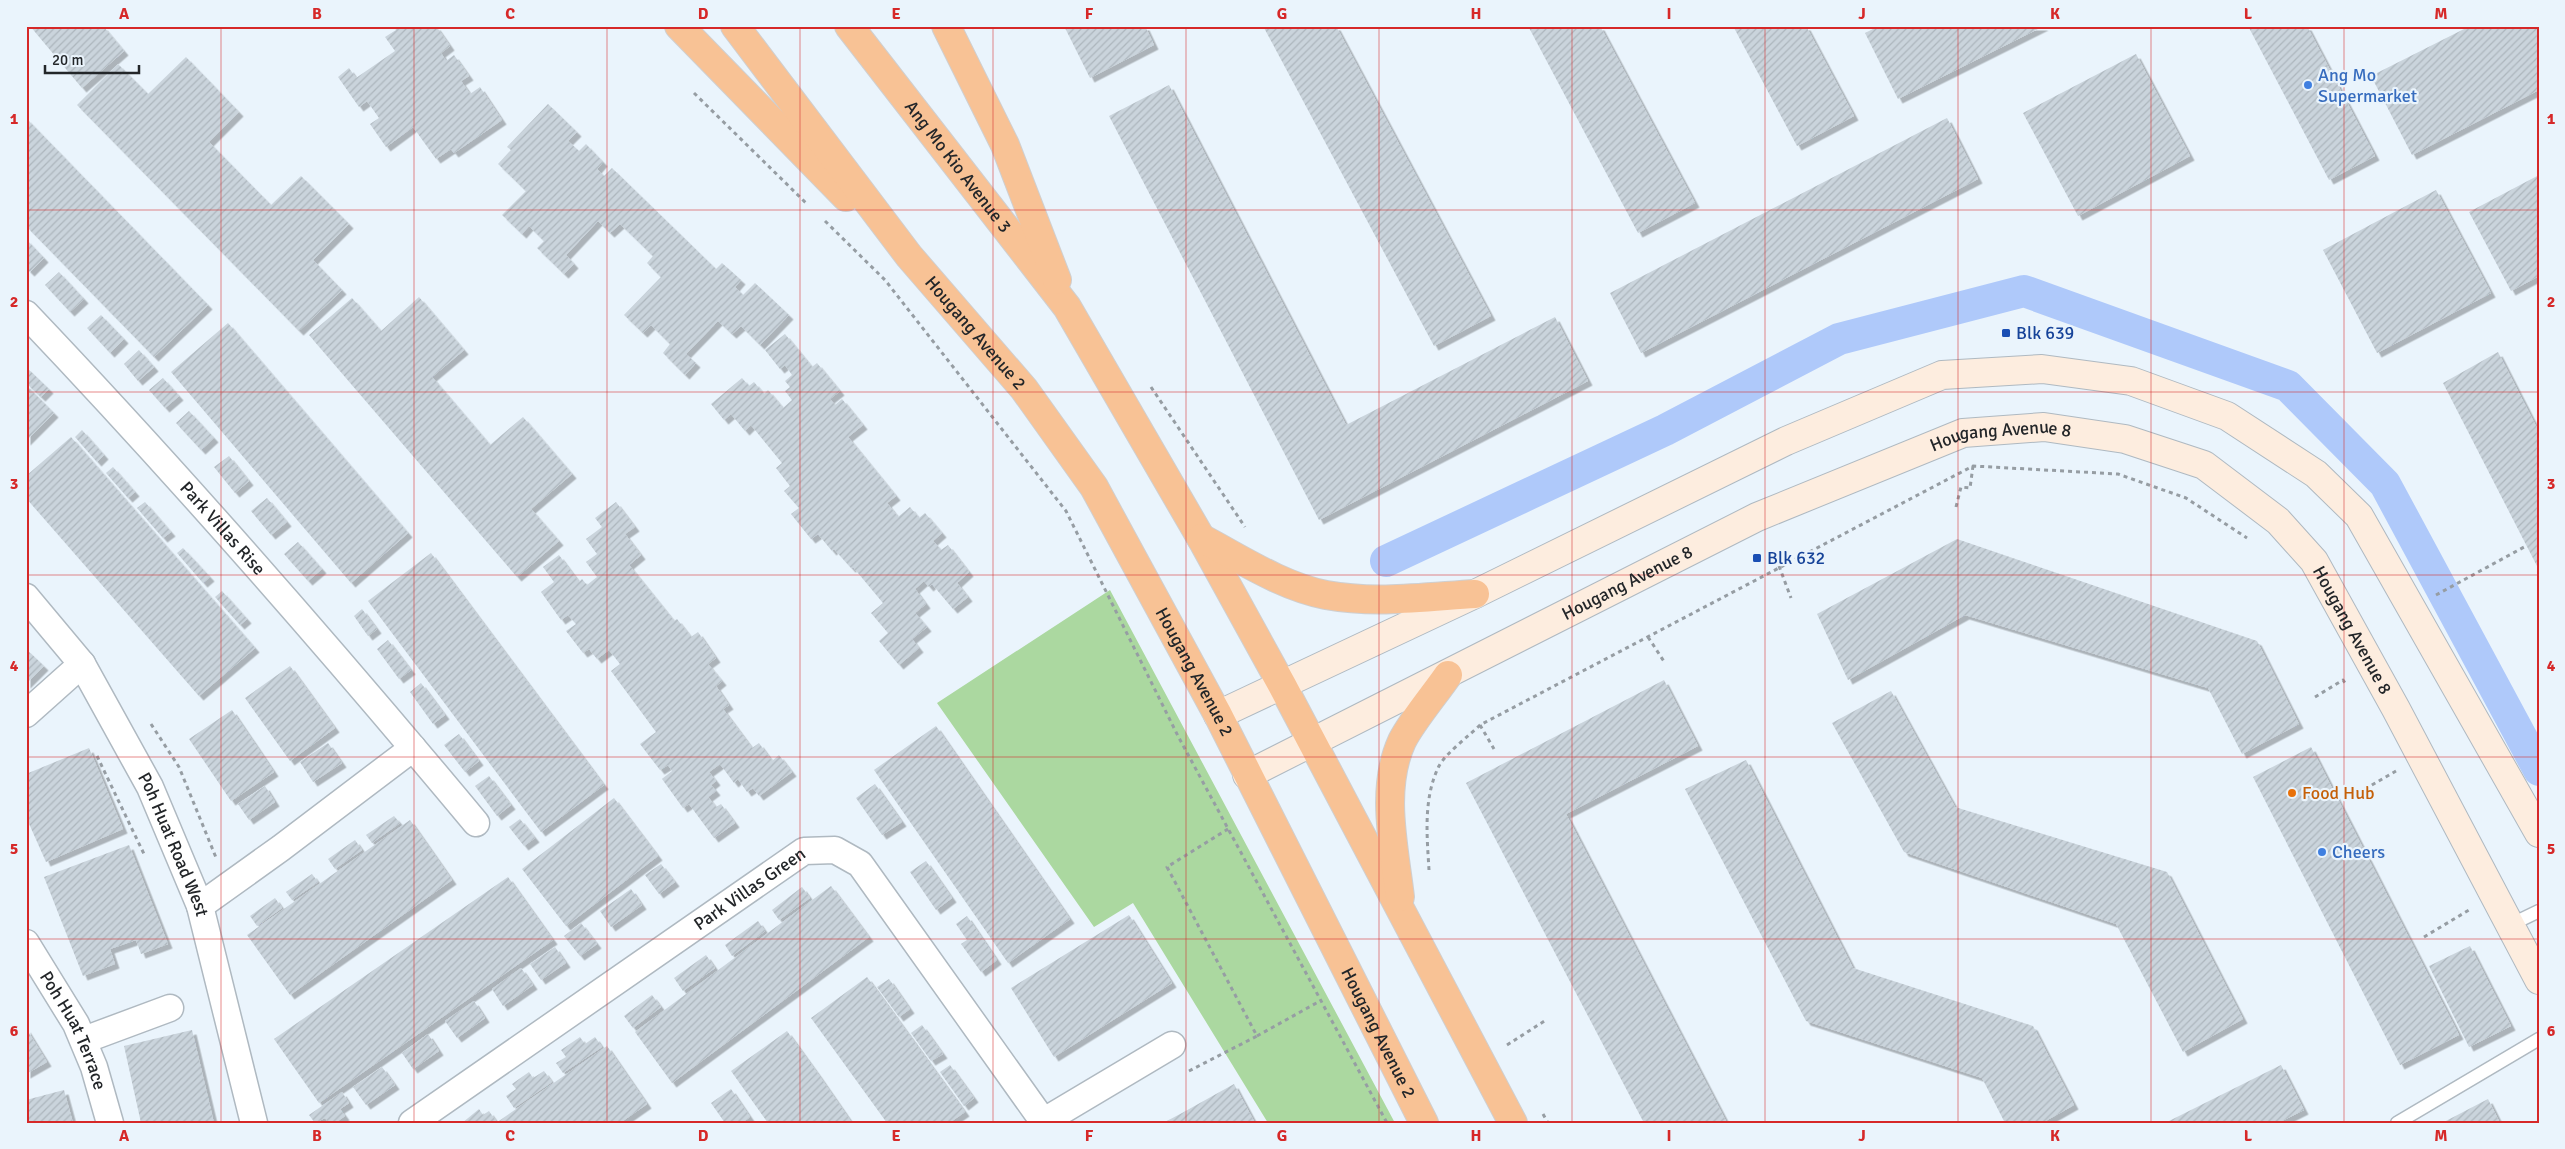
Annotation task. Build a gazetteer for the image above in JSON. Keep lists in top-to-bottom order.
{
  "streets": {
    "highway": ["Ang Mo Kio Avenue 3", "Hougang Avenue 2"],
    "main road": ["Hougang Avenue 8"],
    "street": [
      "Park Villas Rise",
      "Poh Huat Road West",
      "Park Villas Green",
      "Poh Huat Terrace"
    ]
  },
  "crossings": [
    ["Hougang Avenue 2", "Hougang Avenue 8"]
  ],
  "places": {
    "other": ["Ang Mo Supermarket", "Food Hub", "Cheers"],
    "transit": ["Blk 639", "Blk 632"]
  },
  "scale_bar": "20 m",
  "grid": {
    "columns": [
      "A",
      "B",
      "C",
      "D",
      "E",
      "F",
      "G",
      "H",
      "I",
      "J",
      "K",
      "L",
      "M"
    ],
    "rows": [
      "1",
      "2",
      "3",
      "4",
      "5",
      "6"
    ]
  }
}
